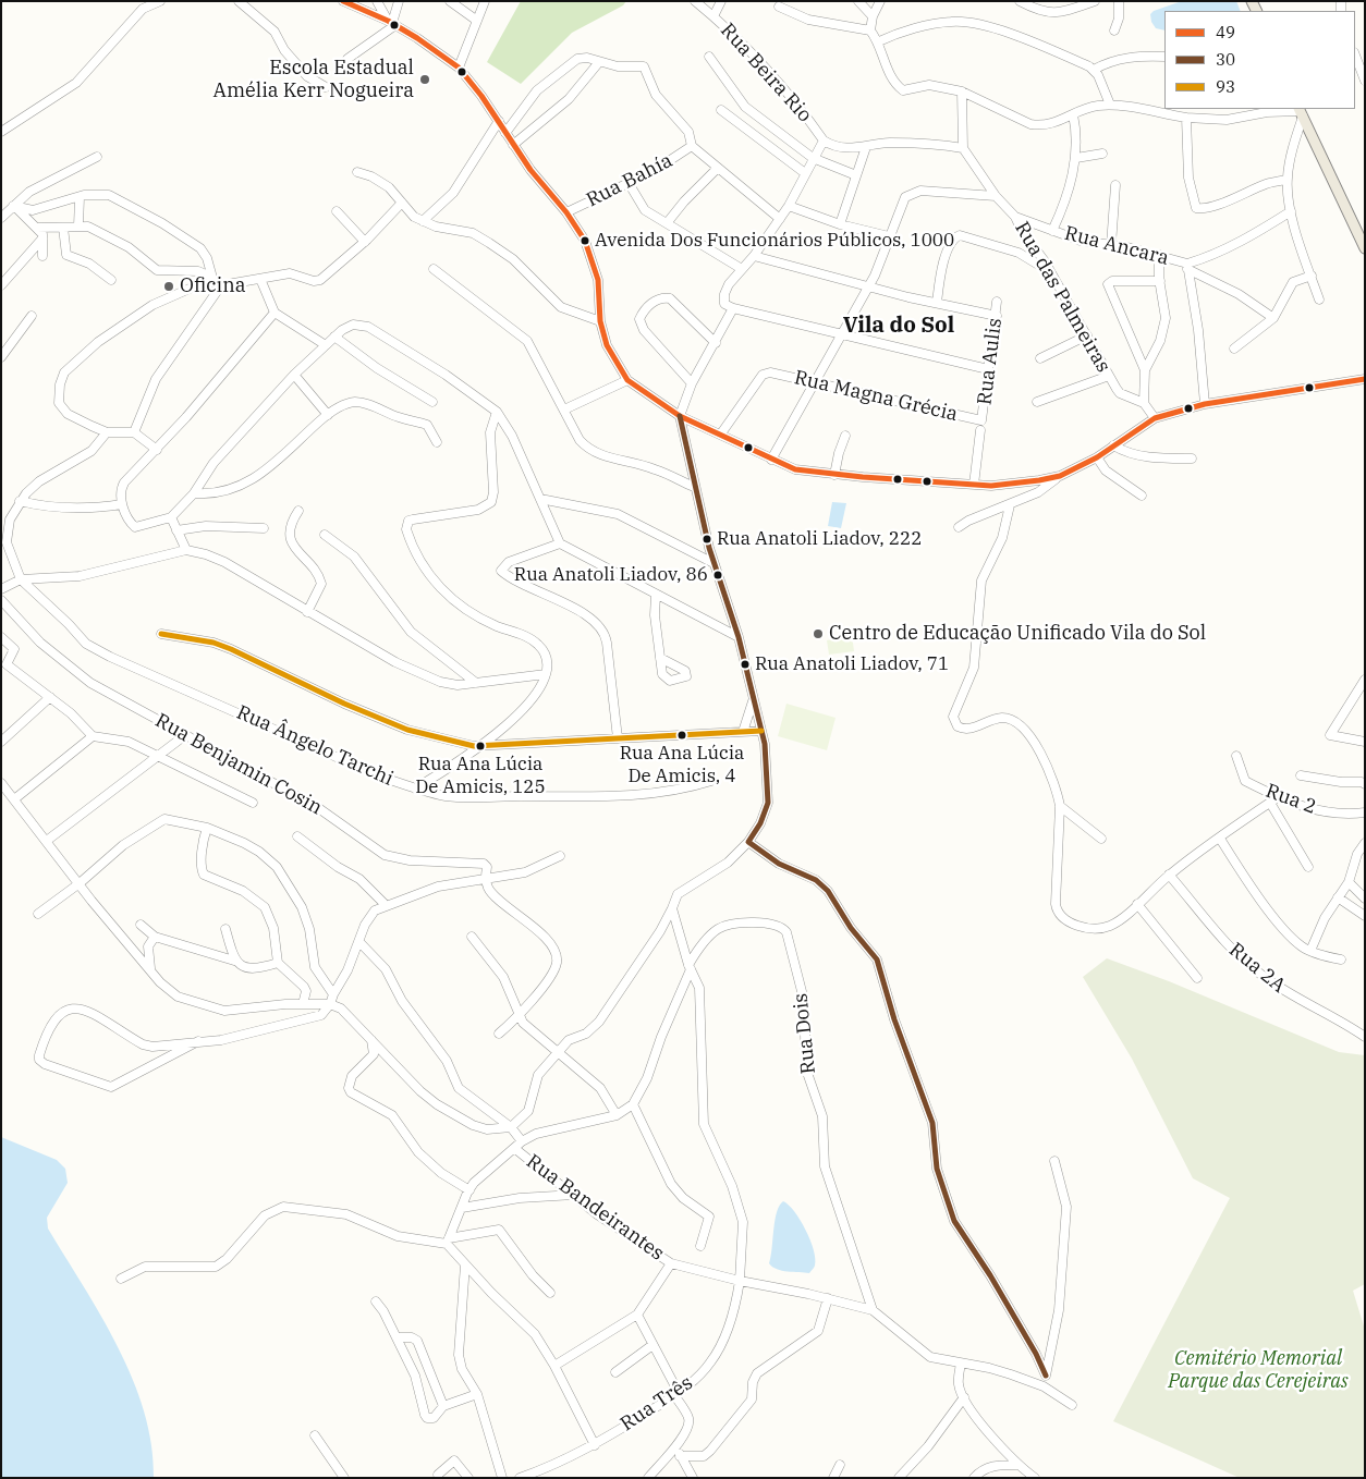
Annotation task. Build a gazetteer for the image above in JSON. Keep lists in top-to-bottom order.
{
  "streets": {
    "street": [
      "Rua Beira Rio",
      "Rua Bahía",
      "Rua Ancara",
      "Rua das Palmeiras",
      "Rua Aulis",
      "Rua Magna Grécia",
      "Rua Ângelo Tarchi",
      "Rua Benjamin Cosin",
      "Rua 2",
      "Rua 2A",
      "Rua Dois",
      "Rua Bandeirantes",
      "Rua Três"
    ]
  },
  "crossings": [
    ["Rua Ancara", "Rua das Palmeiras"],
    ["Rua Aulis", "Rua Magna Grécia"],
    ["Rua Dois", "Rua Bandeirantes"],
    ["Rua Dois", "Rua Três"],
    ["Rua Bandeirantes", "Rua Três"]
  ],
  "districts": ["Vila do Sol"],
  "parks": ["Cemitério Memorial Parque das Cerejeiras"],
  "places": [
    "Escola Estadual Amélia Kerr Nogueira",
    "Avenida Dos Funcionários Públicos, 1000",
    "Oficina",
    "Rua Anatoli Liadov, 222",
    "Rua Anatoli Liadov, 86",
    "Centro de Educação Unificado Vila do Sol",
    "Rua Anatoli Liadov, 71",
    "Rua Ana Lúcia De Amicis, 4",
    "Rua Ana Lúcia De Amicis, 125"
  ],
  "lines": ["transit line 49", "transit line 30", "transit line 93"],
  "legend": ["49", "30", "93"]
}
